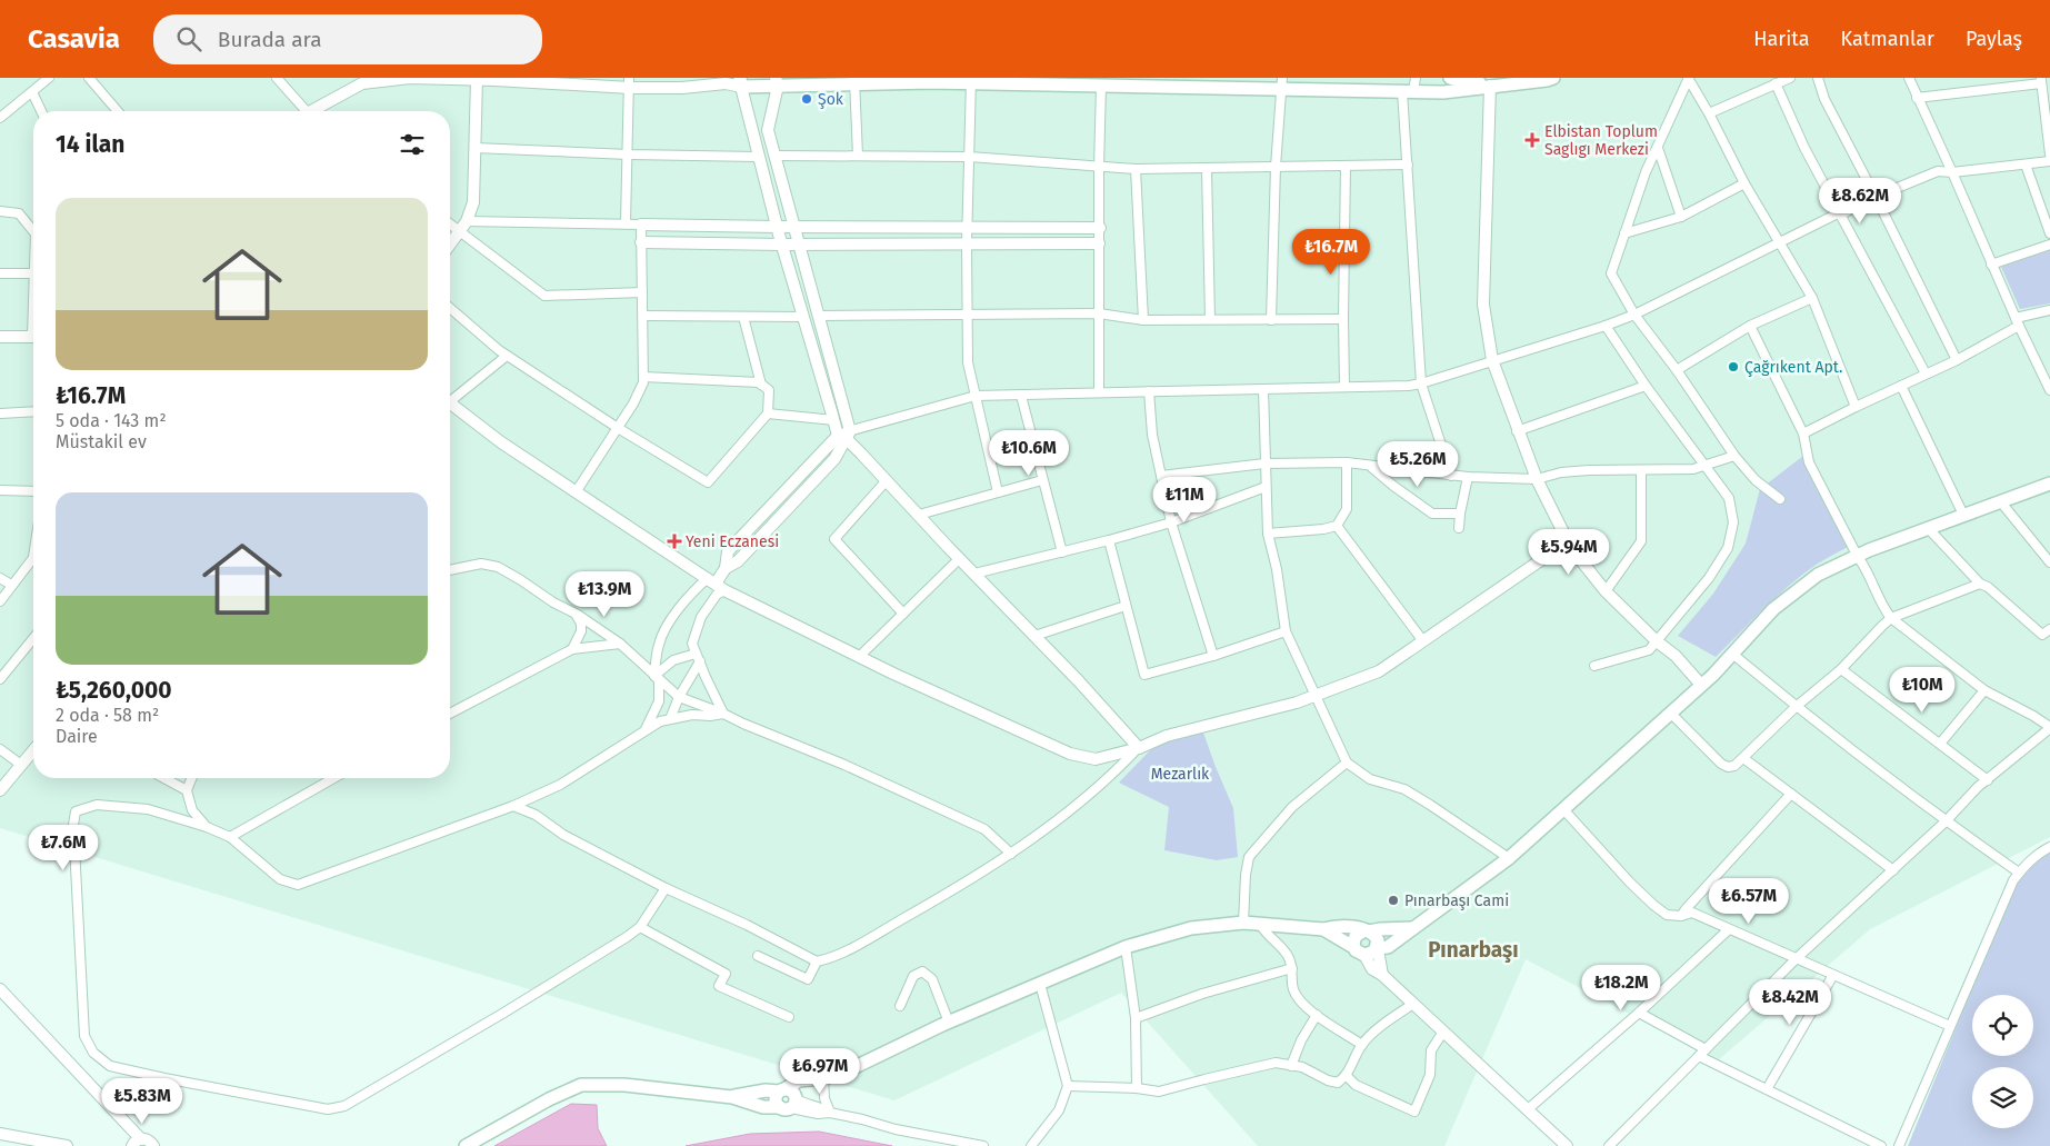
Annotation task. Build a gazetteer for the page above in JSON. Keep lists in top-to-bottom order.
{
  "districts": ["Pınarbaşı"],
  "parks": ["Mezarlık"],
  "places": {
    "other": ["Şok", "Çağrıkent Apt.", "Pınarbaşı Cami"],
    "health": ["Elbistan Toplum Saglıgı Merkezi", "Yeni Eczanesi"]
  },
  "page": {
    "header": "Casavia",
    "search": "Burada ara",
    "nav": ["Harita", "Katmanlar", "Paylaş"],
    "heading": "14 ilan",
    "price": [
      "₺8.62M",
      "₺16.7M",
      "₺10.6M",
      "₺5.26M",
      "₺11M",
      "₺5.94M",
      "₺13.9M",
      "₺10M",
      "₺7.6M",
      "₺6.57M",
      "₺18.2M",
      "₺8.42M",
      "₺6.97M",
      "₺5.83M"
    ],
    "list": [
      {
        "name": "₺16.7M",
        "note": "5 oda · 143 m² · Müstakil ev"
      },
      {
        "name": "₺5,260,000",
        "note": "2 oda · 58 m² · Daire"
      }
    ]
  }
}
